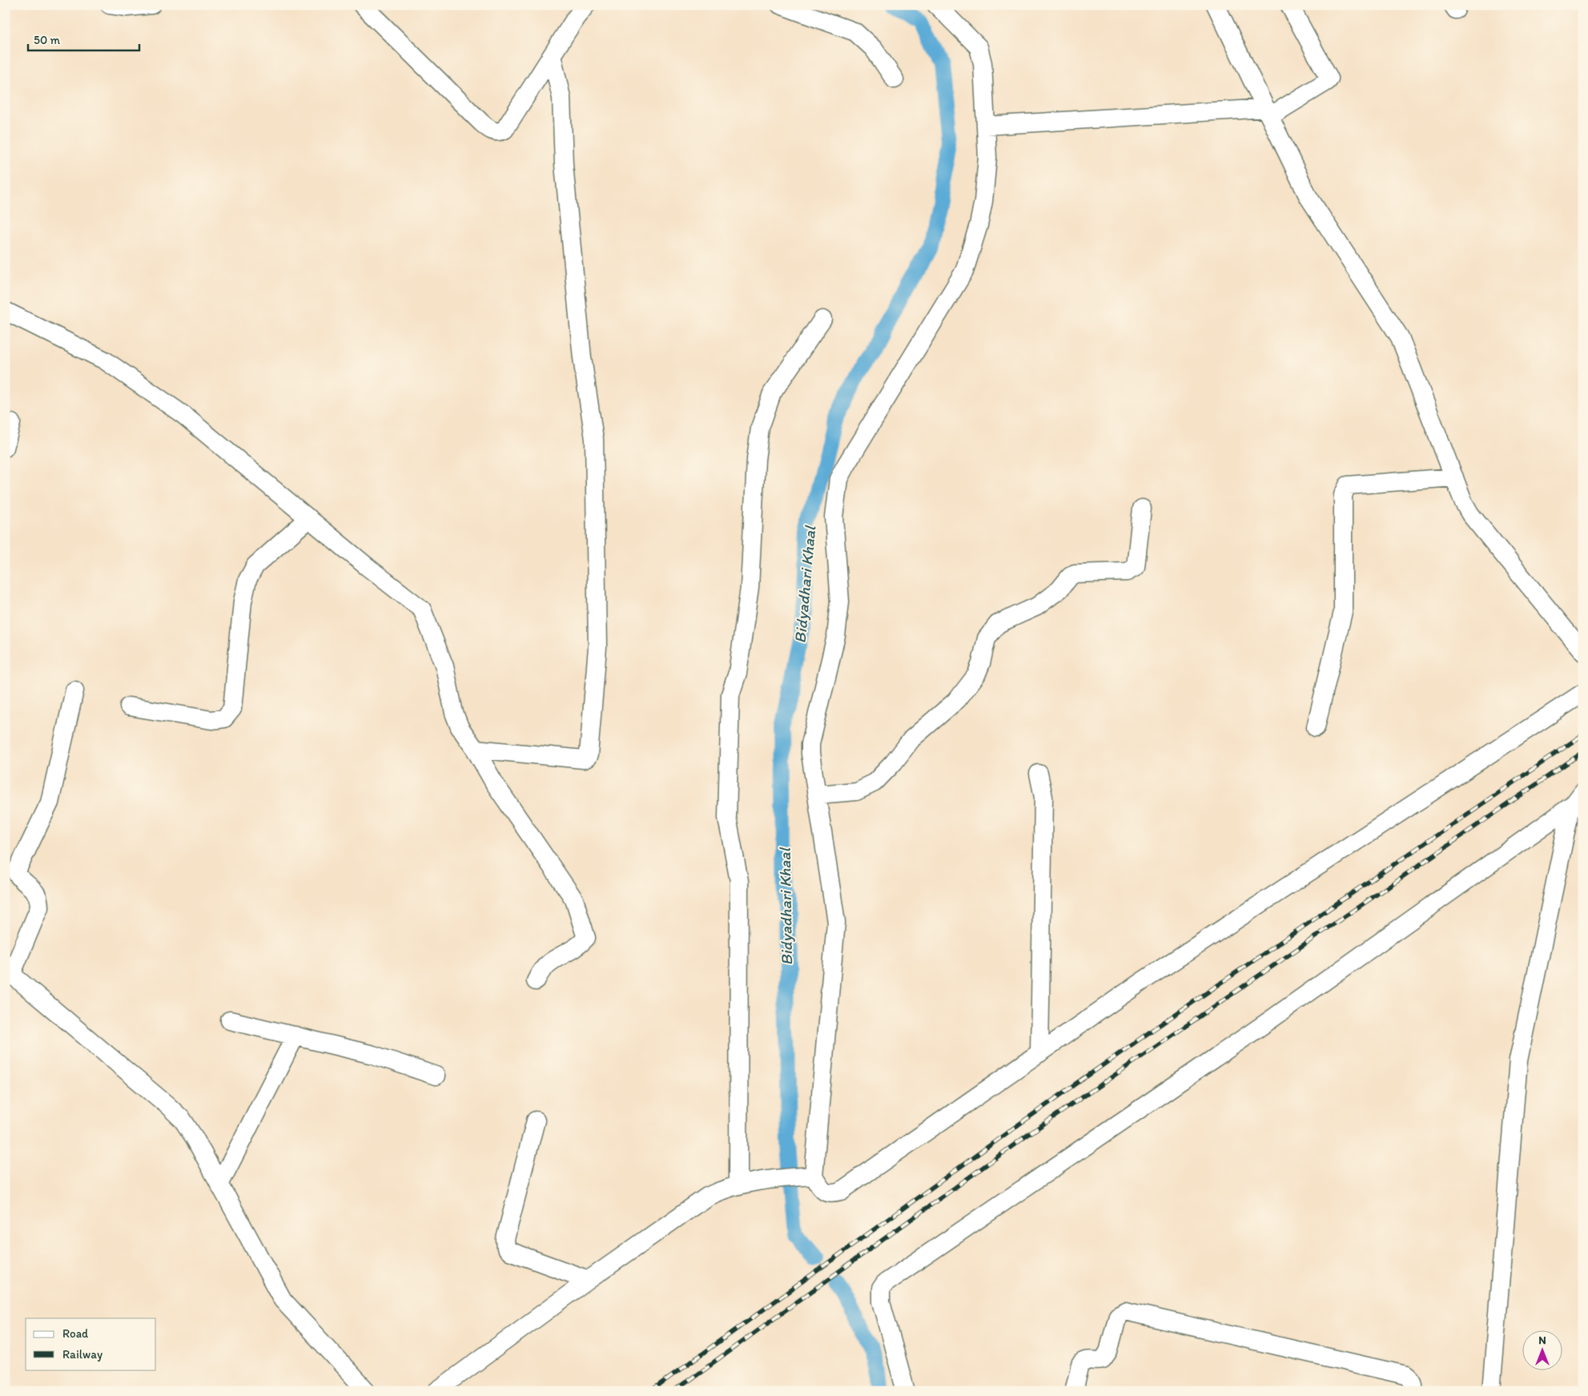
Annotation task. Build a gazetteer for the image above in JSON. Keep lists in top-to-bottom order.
{
  "water": ["Bidyadhari Khaal"],
  "legend": ["Road", "Railway"],
  "scale_bar": "50 m",
  "north": "top"
}
